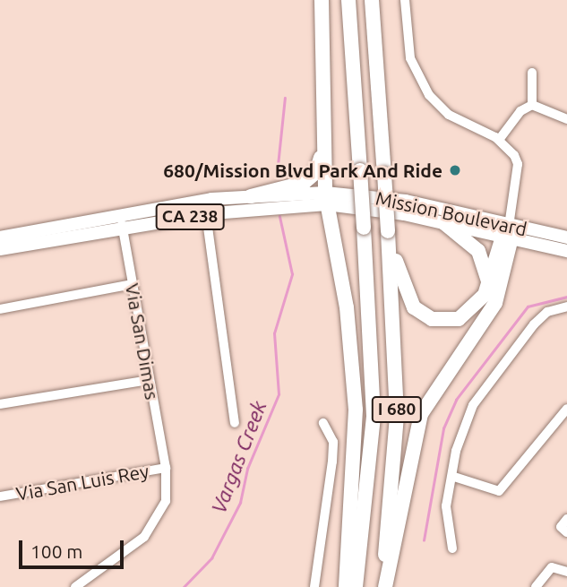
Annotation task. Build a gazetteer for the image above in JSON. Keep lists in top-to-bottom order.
{
  "streets": {
    "highway": ["I 680"],
    "main road": ["Mission Boulevard", "CA 238"],
    "street": ["Via San Dimas", "Via San Luis Rey"]
  },
  "crossings": [
    ["Mission Boulevard", "Via San Dimas"],
    ["Via San Dimas", "Via San Luis Rey"]
  ],
  "water": ["Vargas Creek"],
  "places": ["680/Mission Blvd Park And Ride"],
  "scale_bar": "100 m"
}
